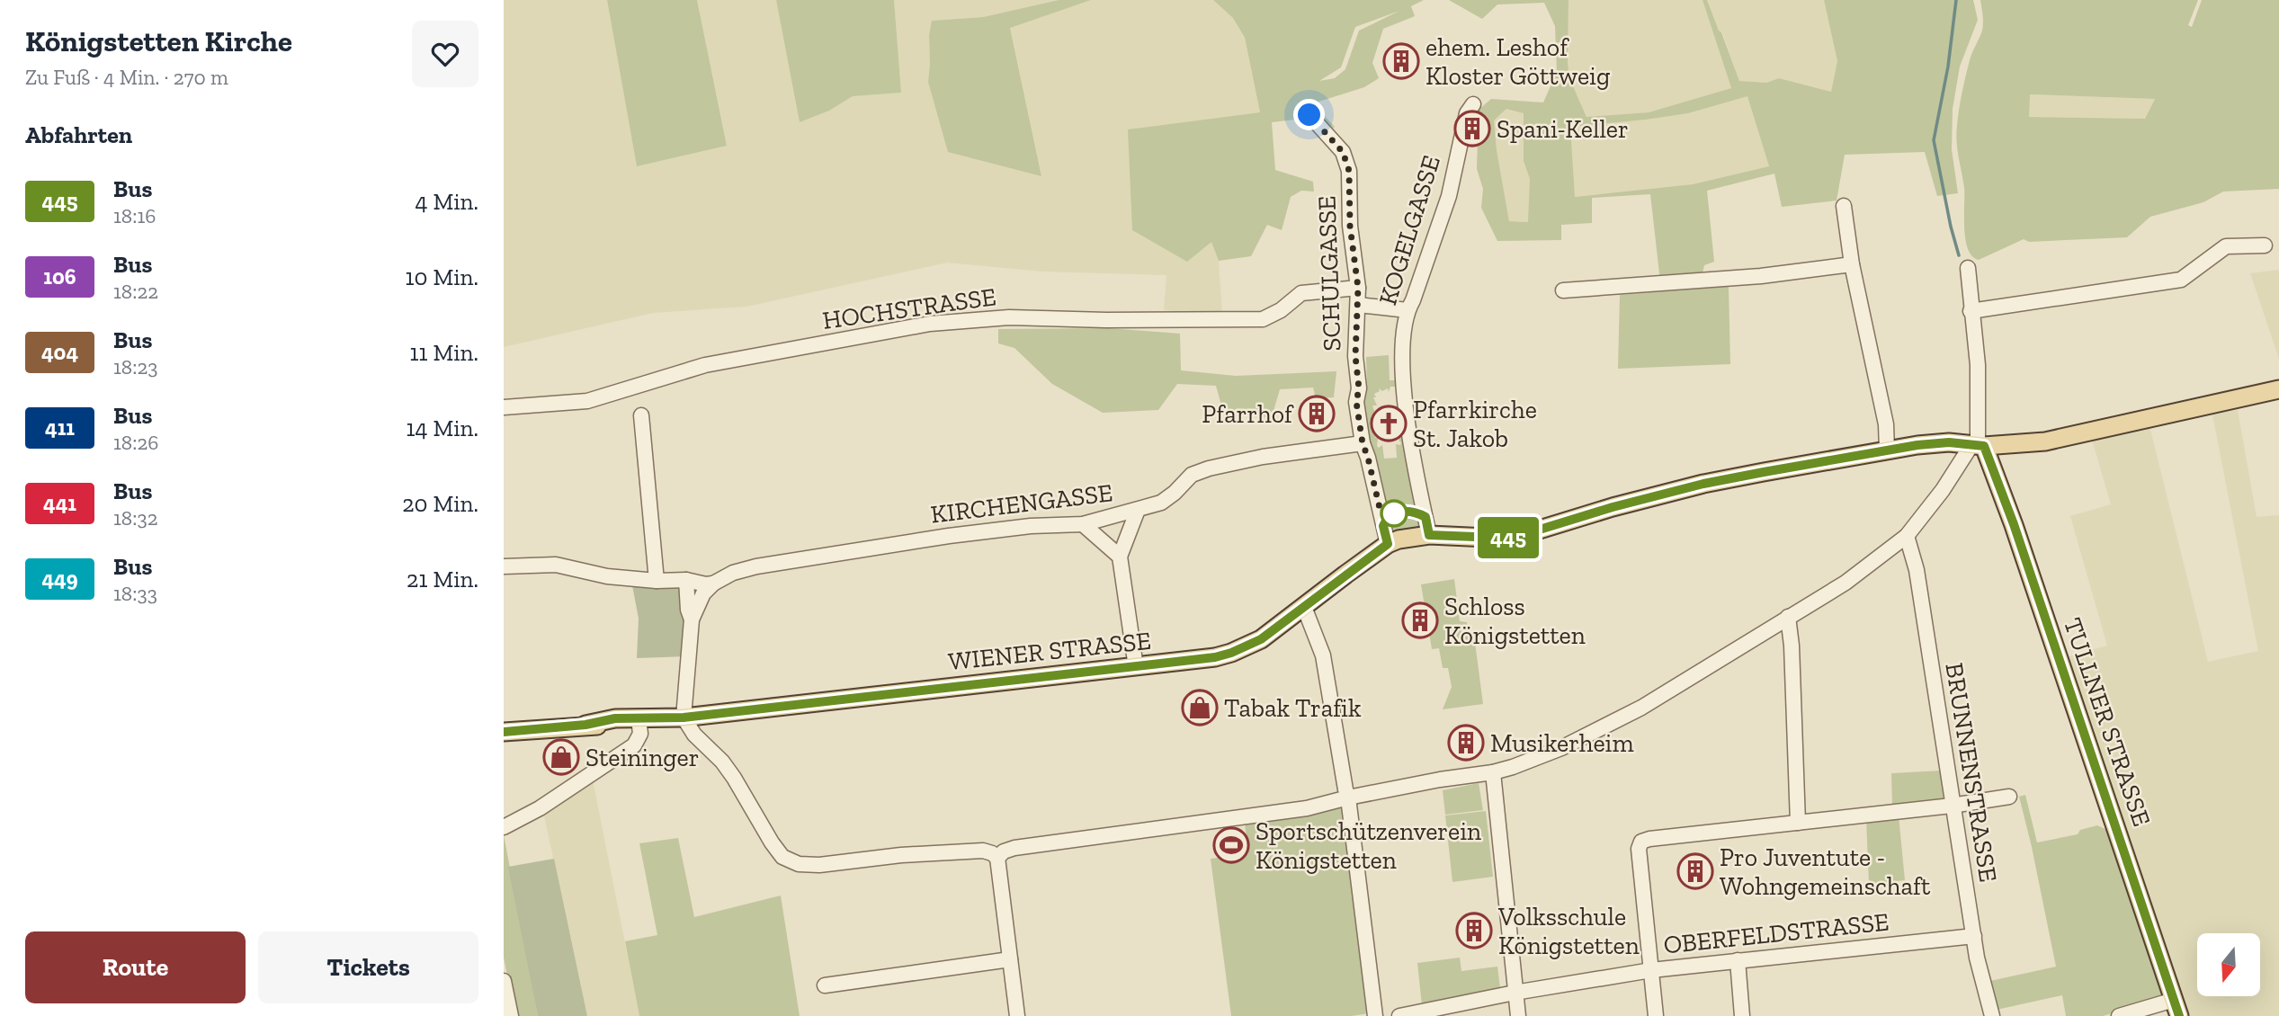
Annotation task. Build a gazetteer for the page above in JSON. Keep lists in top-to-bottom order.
{
  "streets": {
    "main road": ["WIENER STRASSE", "TULLNER STRASSE"],
    "street": [
      "KOGELGASSE",
      "SCHULGASSE",
      "HOCHSTRASSE",
      "KIRCHENGASSE",
      "BRUNNENSTRASSE",
      "OBERFELDSTRASSE"
    ]
  },
  "crossings": [
    ["SCHULGASSE", "HOCHSTRASSE"],
    ["SCHULGASSE", "KIRCHENGASSE"],
    ["SCHULGASSE", "WIENER STRASSE"],
    ["BRUNNENSTRASSE", "OBERFELDSTRASSE"]
  ],
  "places": {
    "building": [
      "ehem. Leshof Kloster Göttweig",
      "Spani-Keller",
      "Pfarrhof",
      "Schloss Königstetten",
      "Musikerheim",
      "Pro Juventute - Wohngemeinschaft",
      "Volksschule Königstetten"
    ],
    "church": ["Pfarrkirche St. Jakob"],
    "shop": ["Tabak Trafik", "Steininger"],
    "sports": ["Sportschützenverein Königstetten"]
  },
  "lines": ["bus line 445"],
  "north": "bottom",
  "page": {
    "heading": [
      ["Königstetten Kirche", "Zu Fuß · 4 Min. · 270 m"],
      "Abfahrten"
    ],
    "on_map": "445",
    "list": [
      {
        "mark": "445",
        "name": "Bus",
        "note": "18:16",
        "value": "4 Min."
      },
      {
        "mark": "106",
        "name": "Bus",
        "note": "18:22",
        "value": "10 Min."
      },
      {
        "mark": "404",
        "name": "Bus",
        "note": "18:23",
        "value": "11 Min."
      },
      {
        "mark": "411",
        "name": "Bus",
        "note": "18:26",
        "value": "14 Min."
      },
      {
        "mark": "441",
        "name": "Bus",
        "note": "18:32",
        "value": "20 Min."
      },
      {
        "mark": "449",
        "name": "Bus",
        "note": "18:33",
        "value": "21 Min."
      }
    ],
    "buttons": ["Route", "Tickets"]
  }
}
